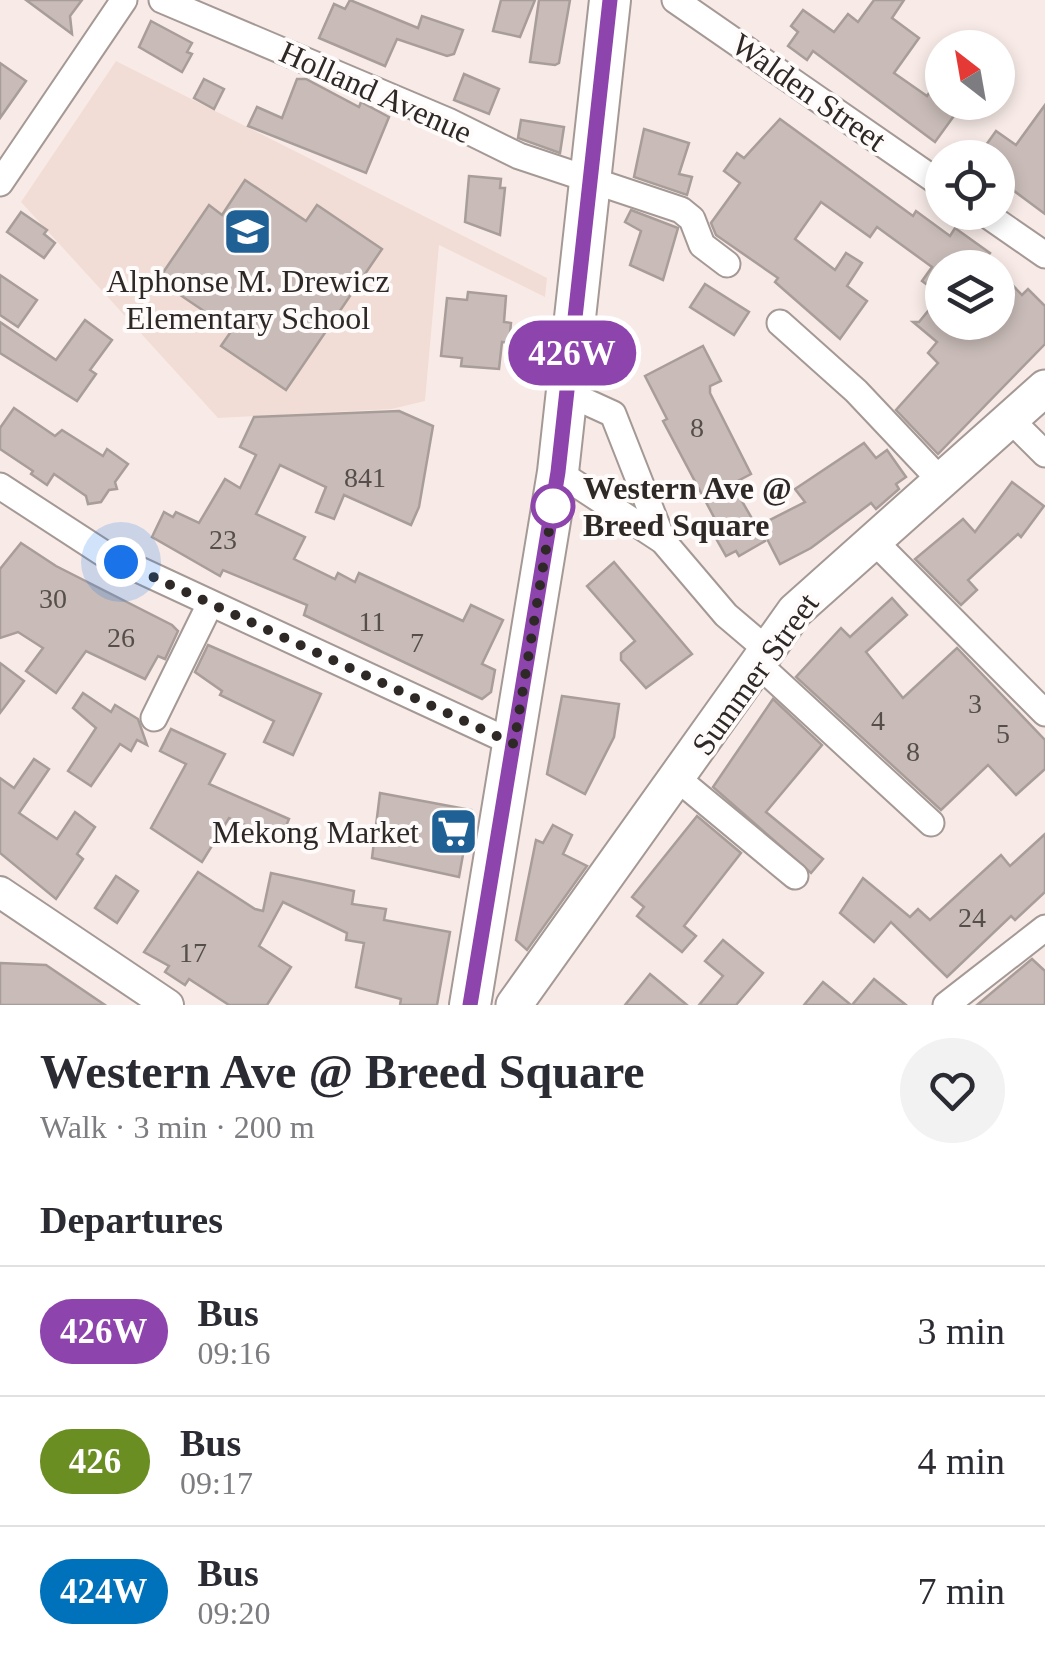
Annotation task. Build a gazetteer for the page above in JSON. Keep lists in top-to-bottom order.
{
  "streets": {
    "main road": ["Summer Street"],
    "street": ["Holland Avenue", "Walden Street"]
  },
  "places": {
    "school or university": ["Alphonse M. Drewicz Elementary School"],
    "other": ["Western Ave @ Breed Square"],
    "supermarket": ["Mekong Market"]
  },
  "lines": ["bus line 426W"],
  "house_numbers": [
    "8",
    "841",
    "23",
    "30",
    "11",
    "26",
    "7",
    "3",
    "4",
    "5",
    "8",
    "24",
    "17"
  ],
  "north": "top left",
  "page": {
    "on_map": "426W",
    "heading": [
      ["Western Ave @ Breed Square", "Walk · 3 min · 200 m"],
      "Departures"
    ],
    "list": [
      {
        "mark": "426W",
        "name": "Bus",
        "note": "09:16",
        "value": "3 min"
      },
      {
        "mark": "426",
        "name": "Bus",
        "note": "09:17",
        "value": "4 min"
      },
      {
        "mark": "424W",
        "name": "Bus",
        "note": "09:20",
        "value": "7 min"
      }
    ]
  }
}
